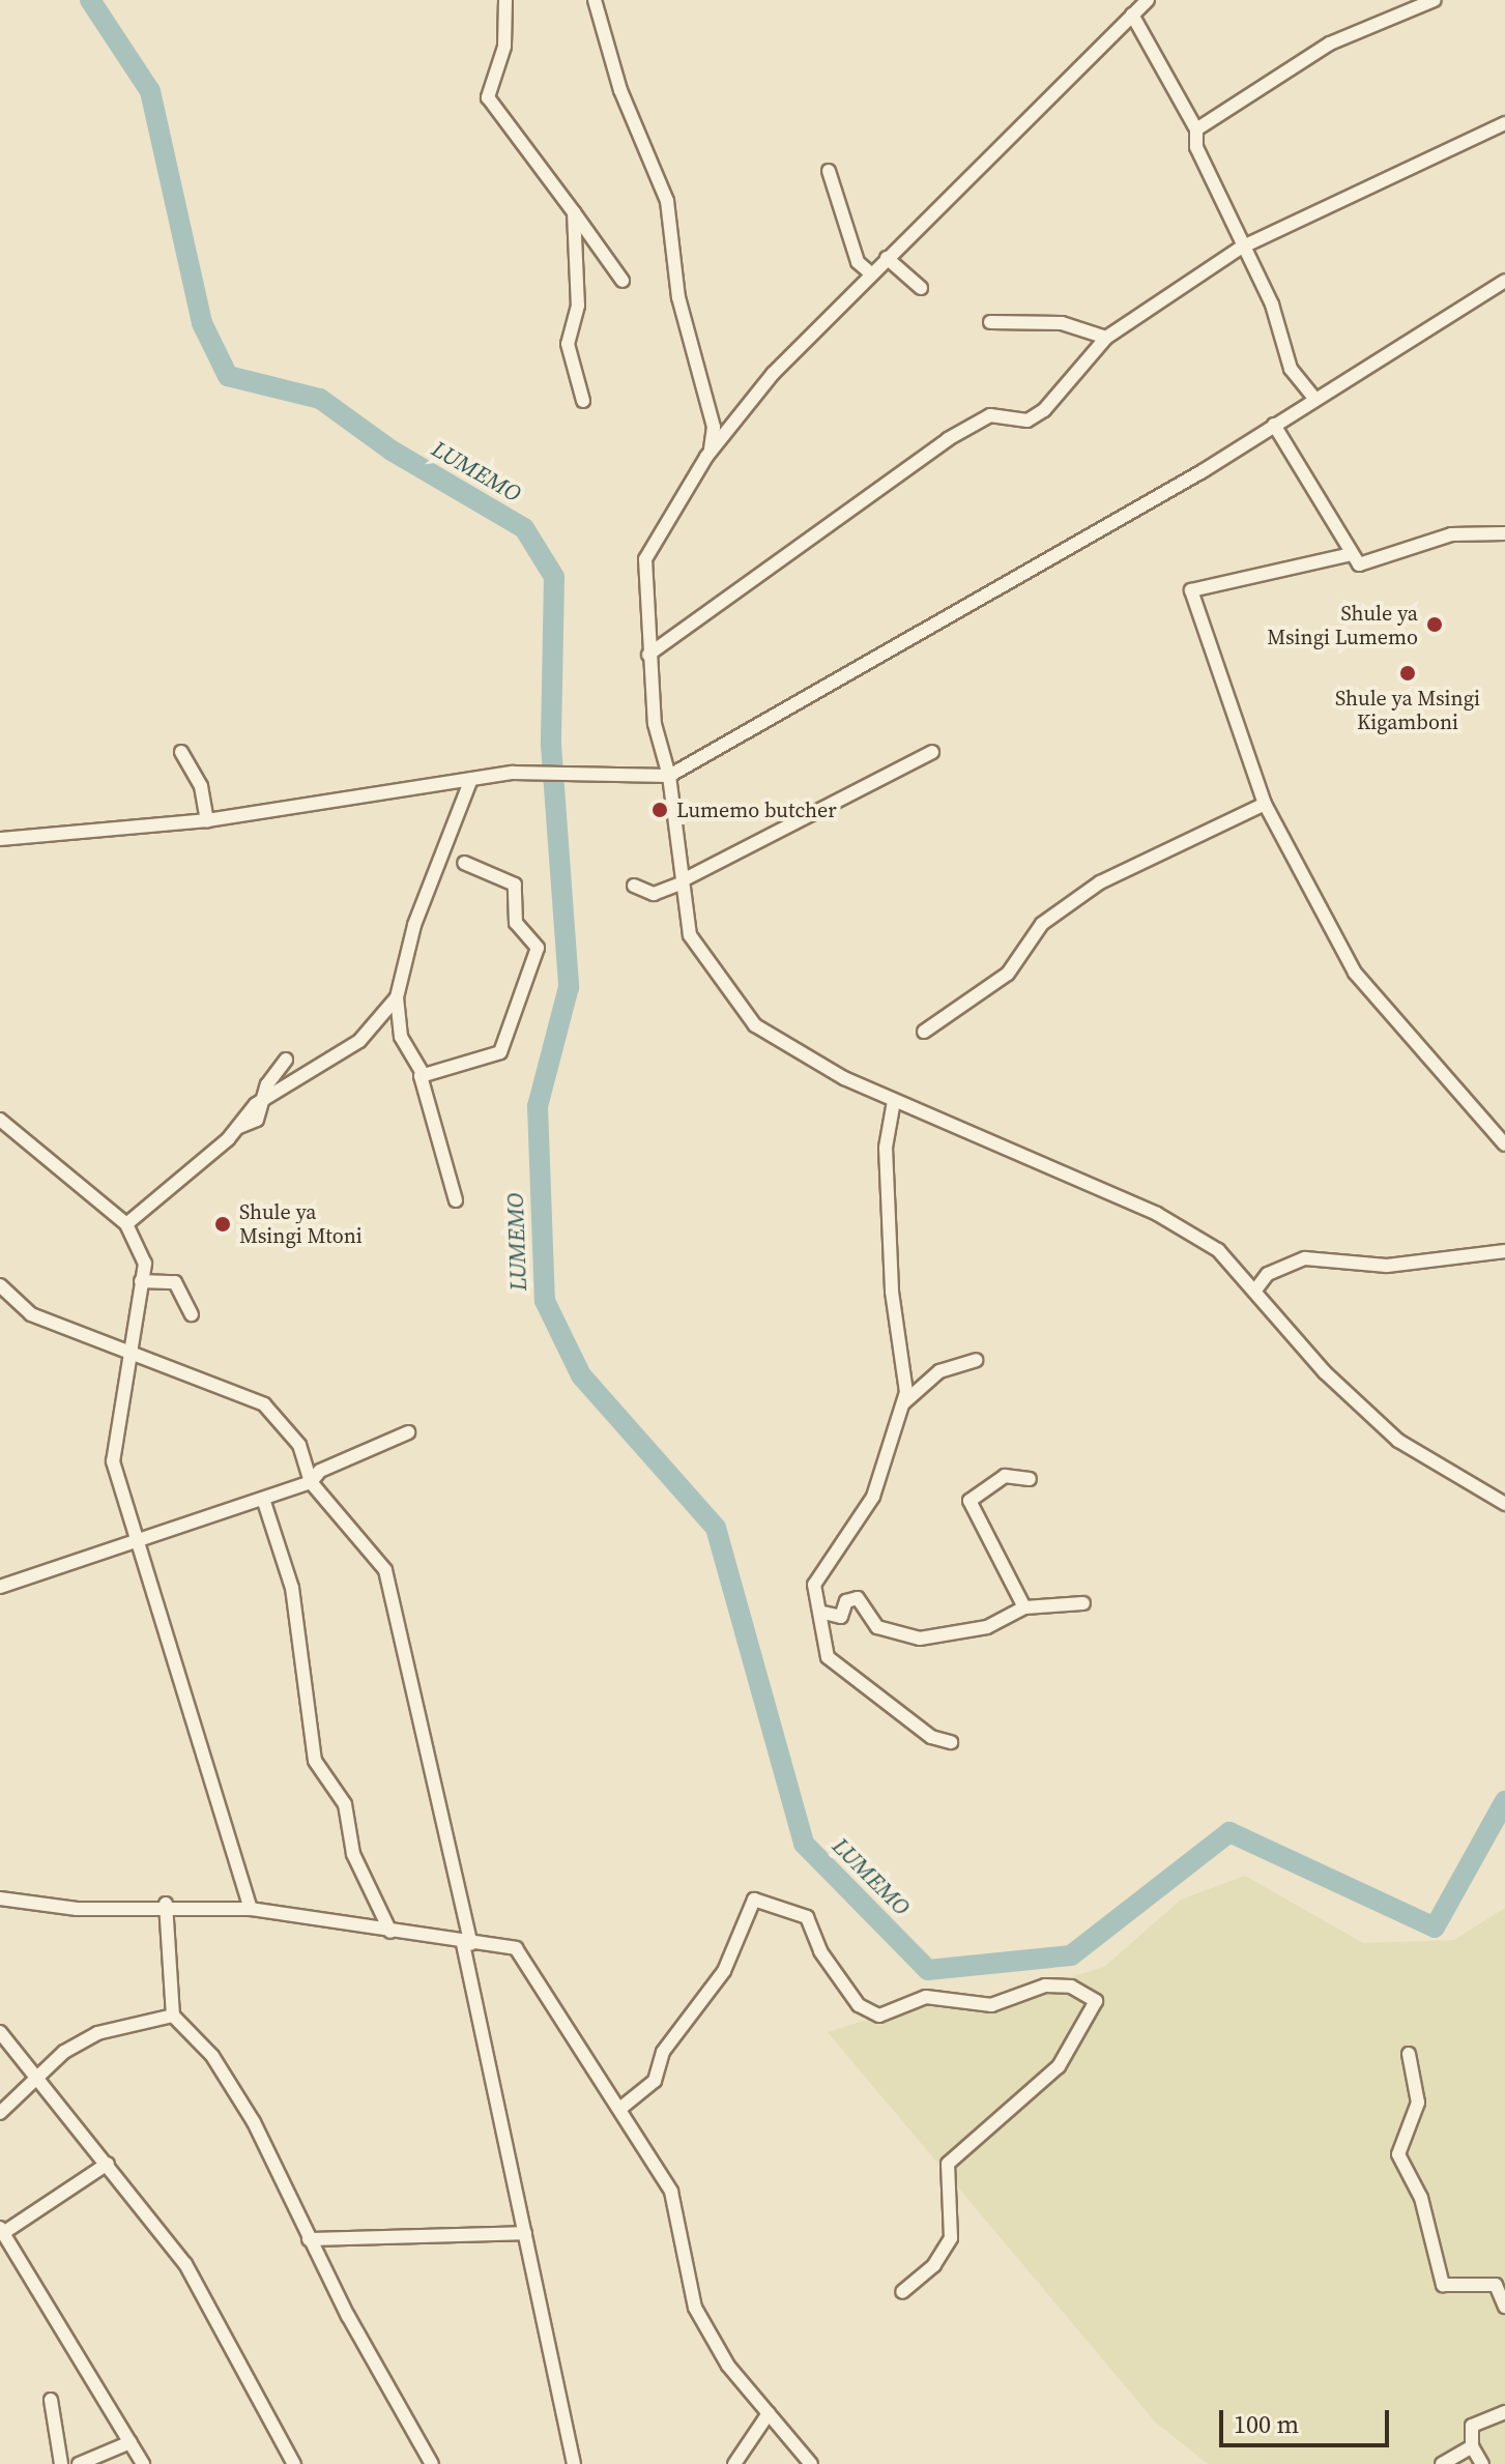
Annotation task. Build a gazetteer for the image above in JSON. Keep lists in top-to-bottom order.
{
  "water": ["LUMEMO"],
  "places": [
    "Shule ya Msingi Lumemo",
    "Shule ya Msingi Kigamboni",
    "Lumemo butcher",
    "Shule ya Msingi Mtoni"
  ],
  "scale_bar": "100 m"
}
